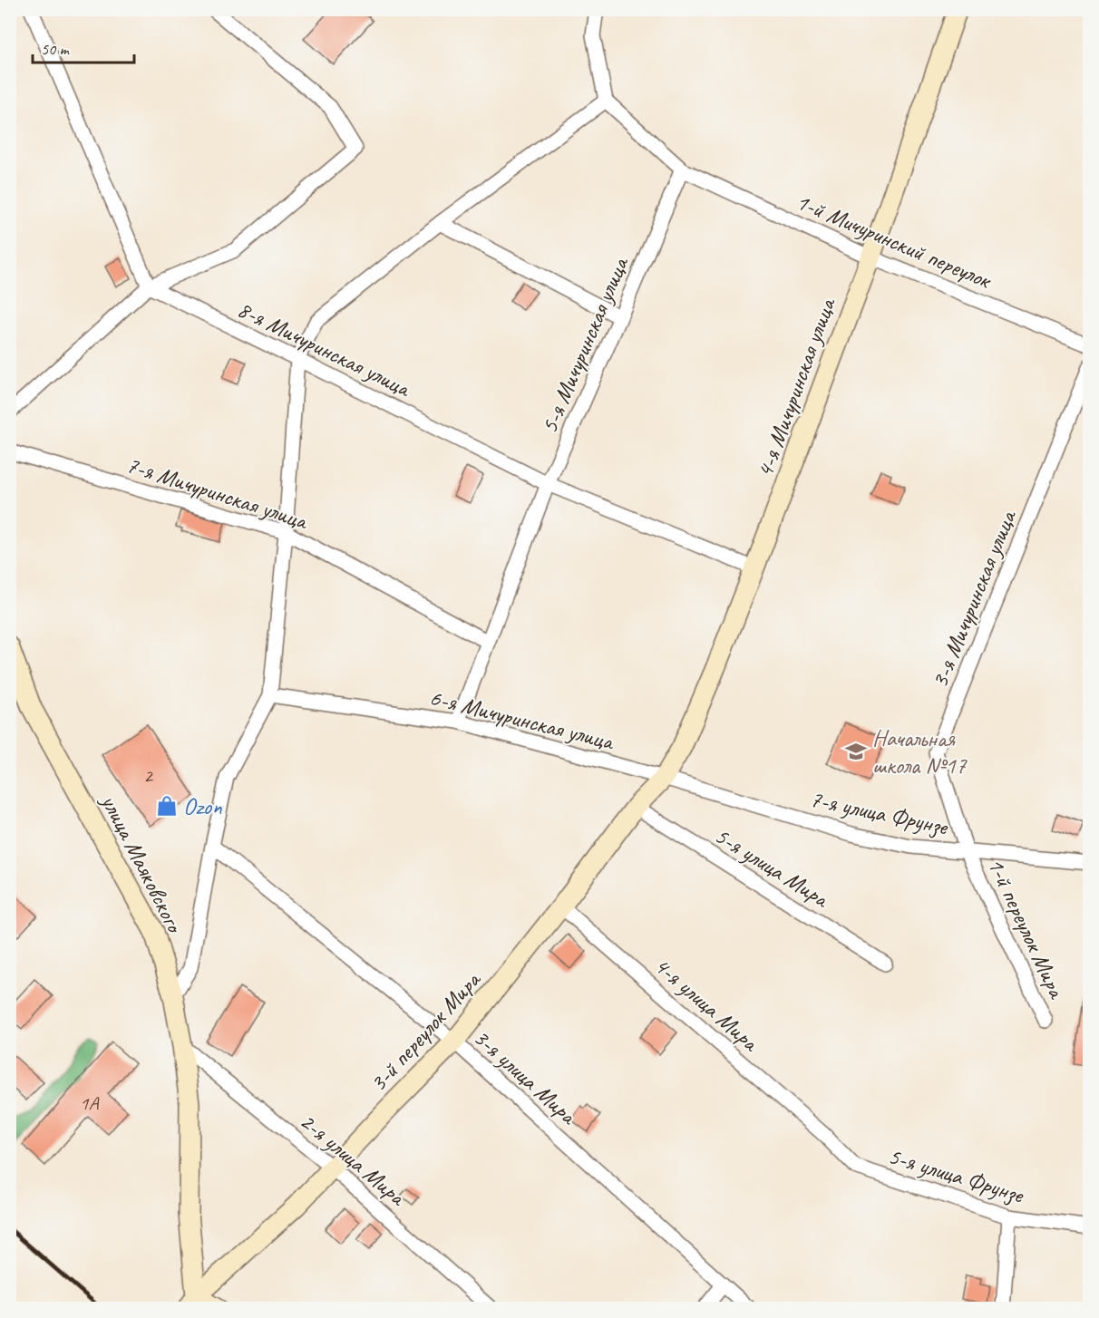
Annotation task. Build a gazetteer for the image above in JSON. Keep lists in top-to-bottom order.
{
  "streets": {
    "street": [
      "1-й Мичуринский переулок",
      "5-я Мичуринская улица",
      "8-я Мичуринская улица",
      "4-я Мичуринская улица",
      "7-я Мичуринская улица",
      "3-я Мичуринская улица",
      "6-я Мичуринская улица",
      "7-я улица Фрунзе",
      "улица Маяковского",
      "5-я улица Мира",
      "1-й переулок Мира",
      "4-я улица Мира",
      "3-й переулок Мира",
      "3-я улица Мира",
      "2-я улица Мира",
      "5-я улица Фрунзе"
    ]
  },
  "crossings": [
    ["1-й Мичуринский переулок", "5-я Мичуринская улица"],
    ["1-й Мичуринский переулок", "4-я Мичуринская улица"],
    ["5-я Мичуринская улица", "8-я Мичуринская улица"],
    ["5-я Мичуринская улица", "7-я Мичуринская улица"],
    ["5-я Мичуринская улица", "6-я Мичуринская улица"],
    ["8-я Мичуринская улица", "4-я Мичуринская улица"],
    ["4-я Мичуринская улица", "6-я Мичуринская улица"],
    ["4-я Мичуринская улица", "7-я улица Фрунзе"],
    ["4-я Мичуринская улица", "3-й переулок Мира"],
    ["3-я Мичуринская улица", "7-я улица Фрунзе"],
    ["3-я Мичуринская улица", "1-й переулок Мира"],
    ["6-я Мичуринская улица", "7-я улица Фрунзе"],
    ["6-я Мичуринская улица", "3-й переулок Мира"],
    ["7-я улица Фрунзе", "1-й переулок Мира"],
    ["7-я улица Фрунзе", "3-й переулок Мира"],
    ["улица Маяковского", "3-й переулок Мира"],
    ["улица Маяковского", "2-я улица Мира"],
    ["5-я улица Мира", "3-й переулок Мира"],
    ["4-я улица Мира", "3-й переулок Мира"],
    ["4-я улица Мира", "5-я улица Фрунзе"],
    ["3-й переулок Мира", "3-я улица Мира"],
    ["3-й переулок Мира", "2-я улица Мира"]
  ],
  "places": {
    "school or university": ["Начальная школа №17"],
    "shop": ["Ozon"]
  },
  "house_numbers": ["2", "1А"],
  "scale_bar": "50 m"
}
